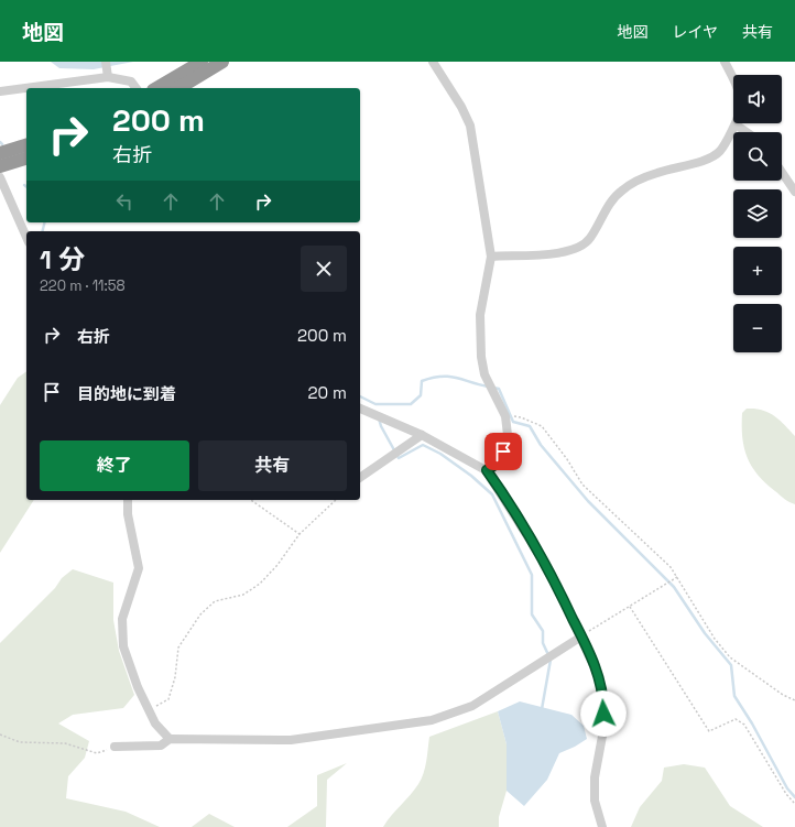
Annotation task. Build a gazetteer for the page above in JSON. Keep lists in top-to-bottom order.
{
  "page": {
    "header": "地図",
    "nav": ["地図", "レイヤ", "共有"],
    "map_buttons": ["+", "−"],
    "turn": ["200 m", "右折"],
    "heading": ["1 分", "220 m · 11:58"],
    "list": [
      {
        "name": "右折",
        "value": "200 m"
      },
      {
        "name": "目的地に到着",
        "value": "20 m"
      }
    ],
    "buttons": ["終了", "共有"]
  }
}
